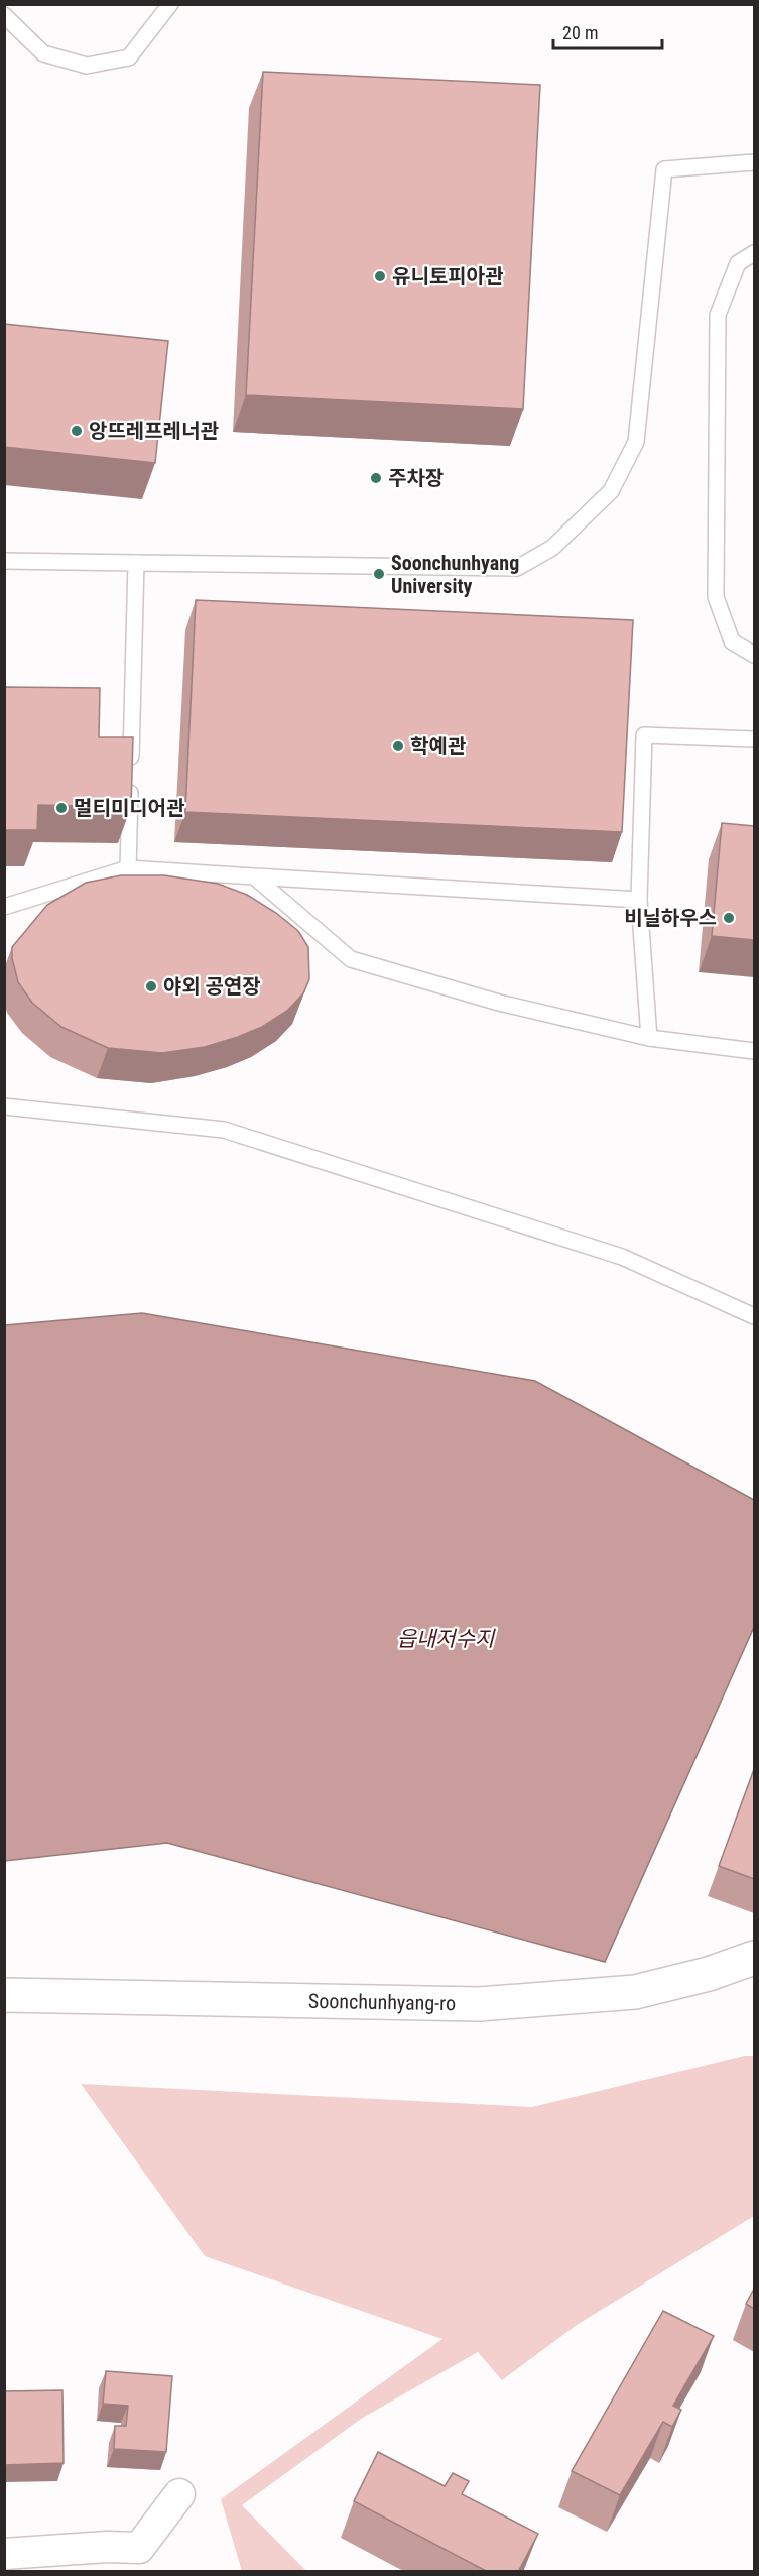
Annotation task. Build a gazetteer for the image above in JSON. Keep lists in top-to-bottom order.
{
  "streets": {
    "main road": ["Soonchunhyang-ro"]
  },
  "water": ["읍내저수지"],
  "places": [
    "유니토피아관",
    "앙뜨레프레너관",
    "주차장",
    "Soonchunhyang University",
    "학예관",
    "멀티미디어관",
    "비닐하우스",
    "야외 공연장"
  ],
  "scale_bar": "20 m"
}
